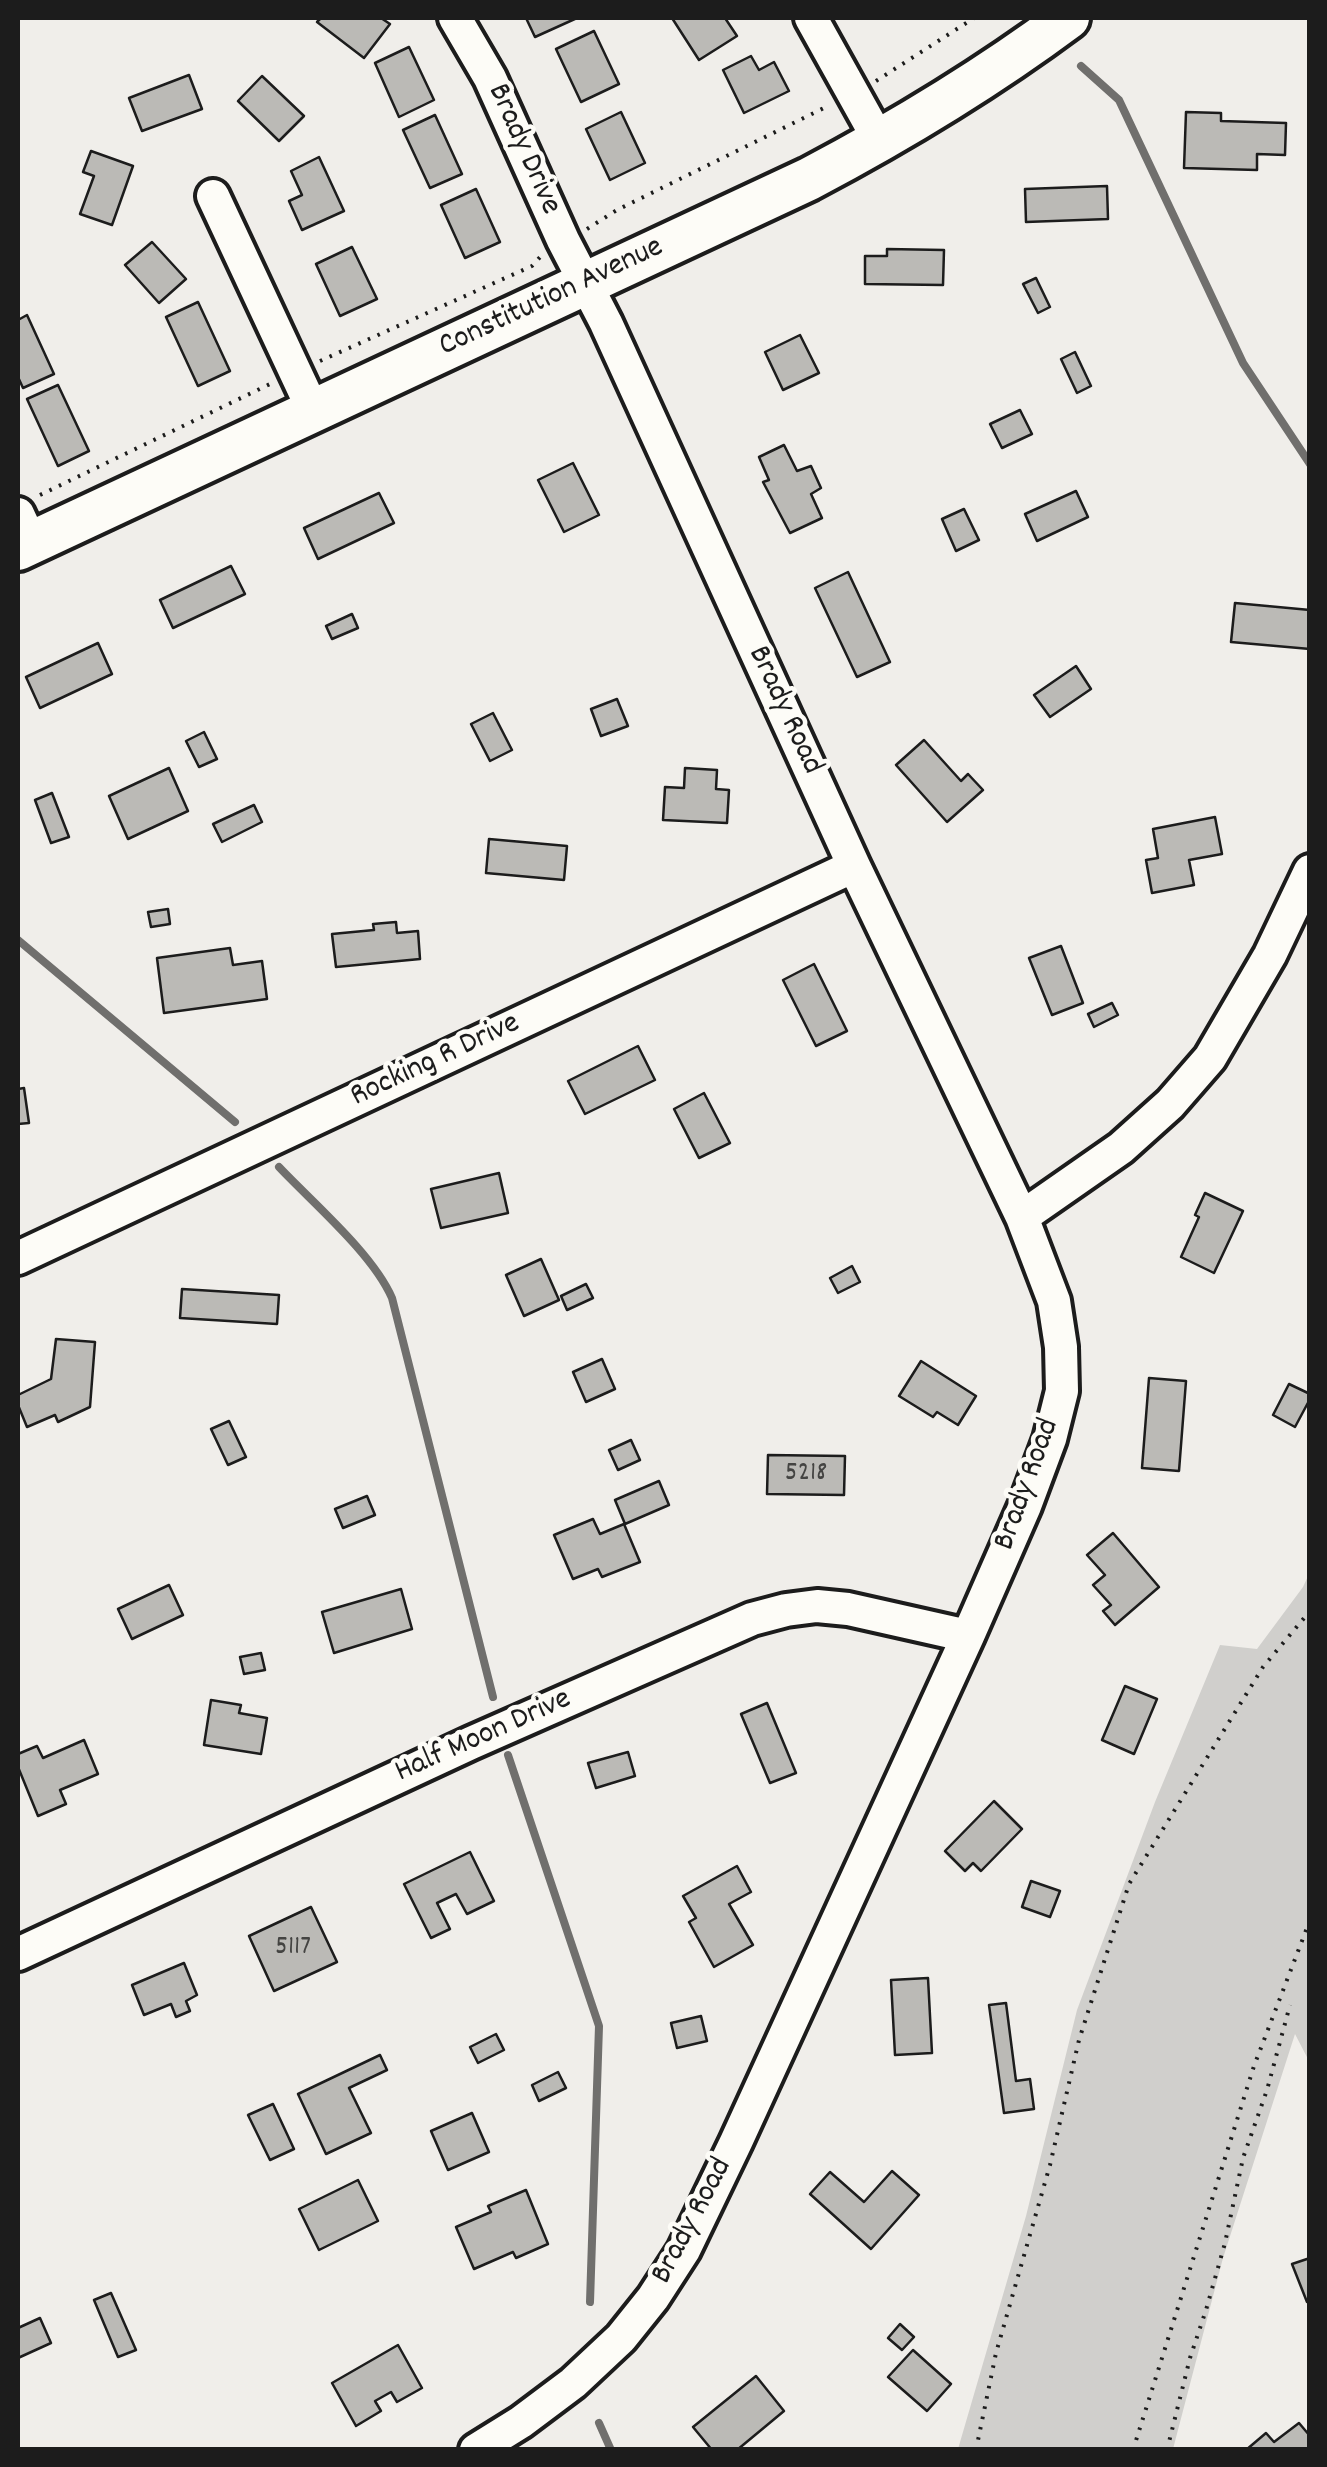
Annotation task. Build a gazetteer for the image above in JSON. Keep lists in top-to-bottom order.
{
  "streets": {
    "main road": ["Constitution Avenue"],
    "street": [
      "Brady Drive",
      "Brady Road",
      "Rocking R Drive",
      "Half Moon Drive"
    ]
  },
  "crossings": [
    ["Brady Drive", "Constitution Avenue"],
    ["Brady Drive", "Brady Road"],
    ["Constitution Avenue", "Brady Road"],
    ["Brady Road", "Rocking R Drive"],
    ["Brady Road", "Half Moon Drive"]
  ],
  "house_numbers": ["5218", "5117"]
}
